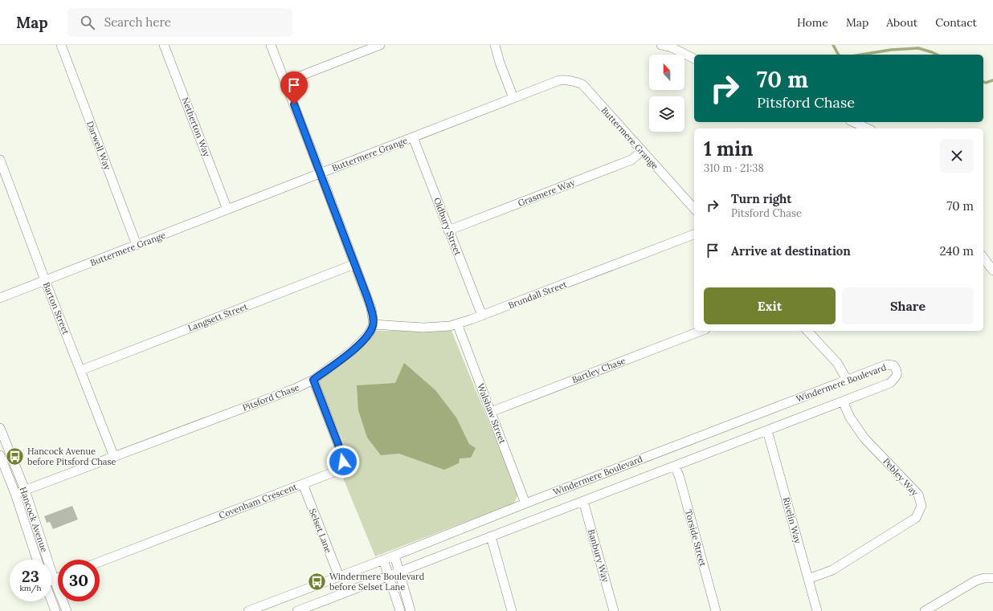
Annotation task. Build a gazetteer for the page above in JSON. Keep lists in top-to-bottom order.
{
  "streets": {
    "street": [
      "Netherton Way",
      "Buttermere Grange",
      "Darwell Way",
      "Grasmere Way",
      "Oldbury Street",
      "Brundall Street",
      "Barton Street",
      "Langsett Street",
      "Bartley Chase",
      "Windermere Boulevard",
      "Pitsford Chase",
      "Walshaw Street",
      "Pebley Way",
      "Covenham Crescent",
      "Hancock Avenue",
      "Rivelin Way",
      "Selset Lane",
      "Torside Street",
      "Banbury Way"
    ]
  },
  "crossings": [
    ["Netherton Way", "Buttermere Grange"],
    ["Buttermere Grange", "Darwell Way"],
    ["Buttermere Grange", "Grasmere Way"],
    ["Buttermere Grange", "Oldbury Street"],
    ["Buttermere Grange", "Barton Street"],
    ["Grasmere Way", "Oldbury Street"],
    ["Oldbury Street", "Brundall Street"],
    ["Brundall Street", "Pitsford Chase"],
    ["Brundall Street", "Walshaw Street"],
    ["Barton Street", "Langsett Street"],
    ["Barton Street", "Pitsford Chase"],
    ["Bartley Chase", "Walshaw Street"],
    ["Windermere Boulevard", "Walshaw Street"],
    ["Windermere Boulevard", "Pebley Way"],
    ["Windermere Boulevard", "Rivelin Way"],
    ["Windermere Boulevard", "Selset Lane"],
    ["Windermere Boulevard", "Torside Street"],
    ["Windermere Boulevard", "Banbury Way"],
    ["Pitsford Chase", "Covenham Crescent"],
    ["Pitsford Chase", "Hancock Avenue"],
    ["Pebley Way", "Rivelin Way"],
    ["Covenham Crescent", "Selset Lane"]
  ],
  "places": {
    "bus stop": ["Hancock Avenue before Pitsford Chase", "Windermere Boulevard before Selset Lane"]
  },
  "north": "top",
  "page": {
    "header": "Map",
    "search": "Search here",
    "nav": [
      "Home",
      "Map",
      "About",
      "Contact"
    ],
    "turn": ["70 m", "Pitsford Chase"],
    "heading": ["1 min", "310 m · 21:38"],
    "list": [
      {
        "name": "Turn right",
        "note": "Pitsford Chase",
        "value": "70 m"
      },
      {
        "name": "Arrive at destination",
        "value": "240 m"
      }
    ],
    "buttons": ["Exit", "Share"],
    "speed": "23 km/h",
    "limit": "30"
  }
}
